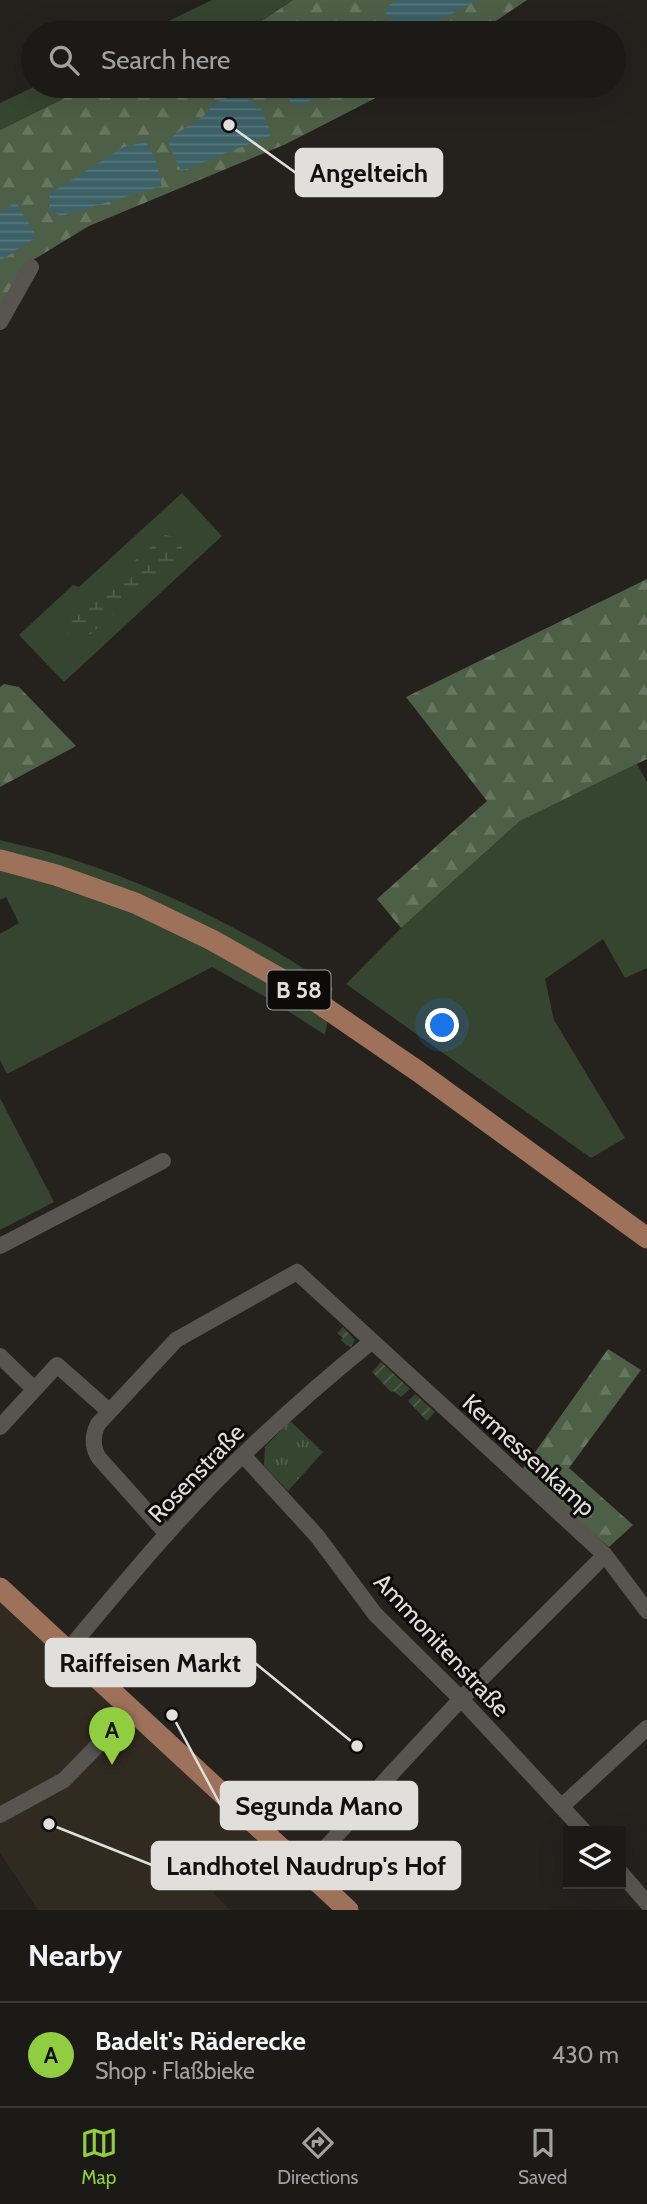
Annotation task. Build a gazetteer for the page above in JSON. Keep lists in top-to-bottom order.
{
  "streets": {
    "main road": ["B 58"],
    "street": ["Kermessenkamp", "Rosenstraße", "Ammonitenstraße"]
  },
  "crossings": [
    ["Kermessenkamp", "Rosenstraße"],
    ["Rosenstraße", "Ammonitenstraße"]
  ],
  "places": [
    "Angelteich",
    "Segunda Mano",
    "Raiffeisen Markt",
    "Landhotel Naudrup's Hof"
  ],
  "page": {
    "search": "Search here",
    "pins": "A",
    "heading": "Nearby",
    "list": [
      {
        "mark": "A",
        "name": "Badelt's Räderecke",
        "note": "Shop · Flaßbieke",
        "value": "430 m"
      }
    ],
    "nav": ["Map", "Directions", "Saved"]
  }
}
